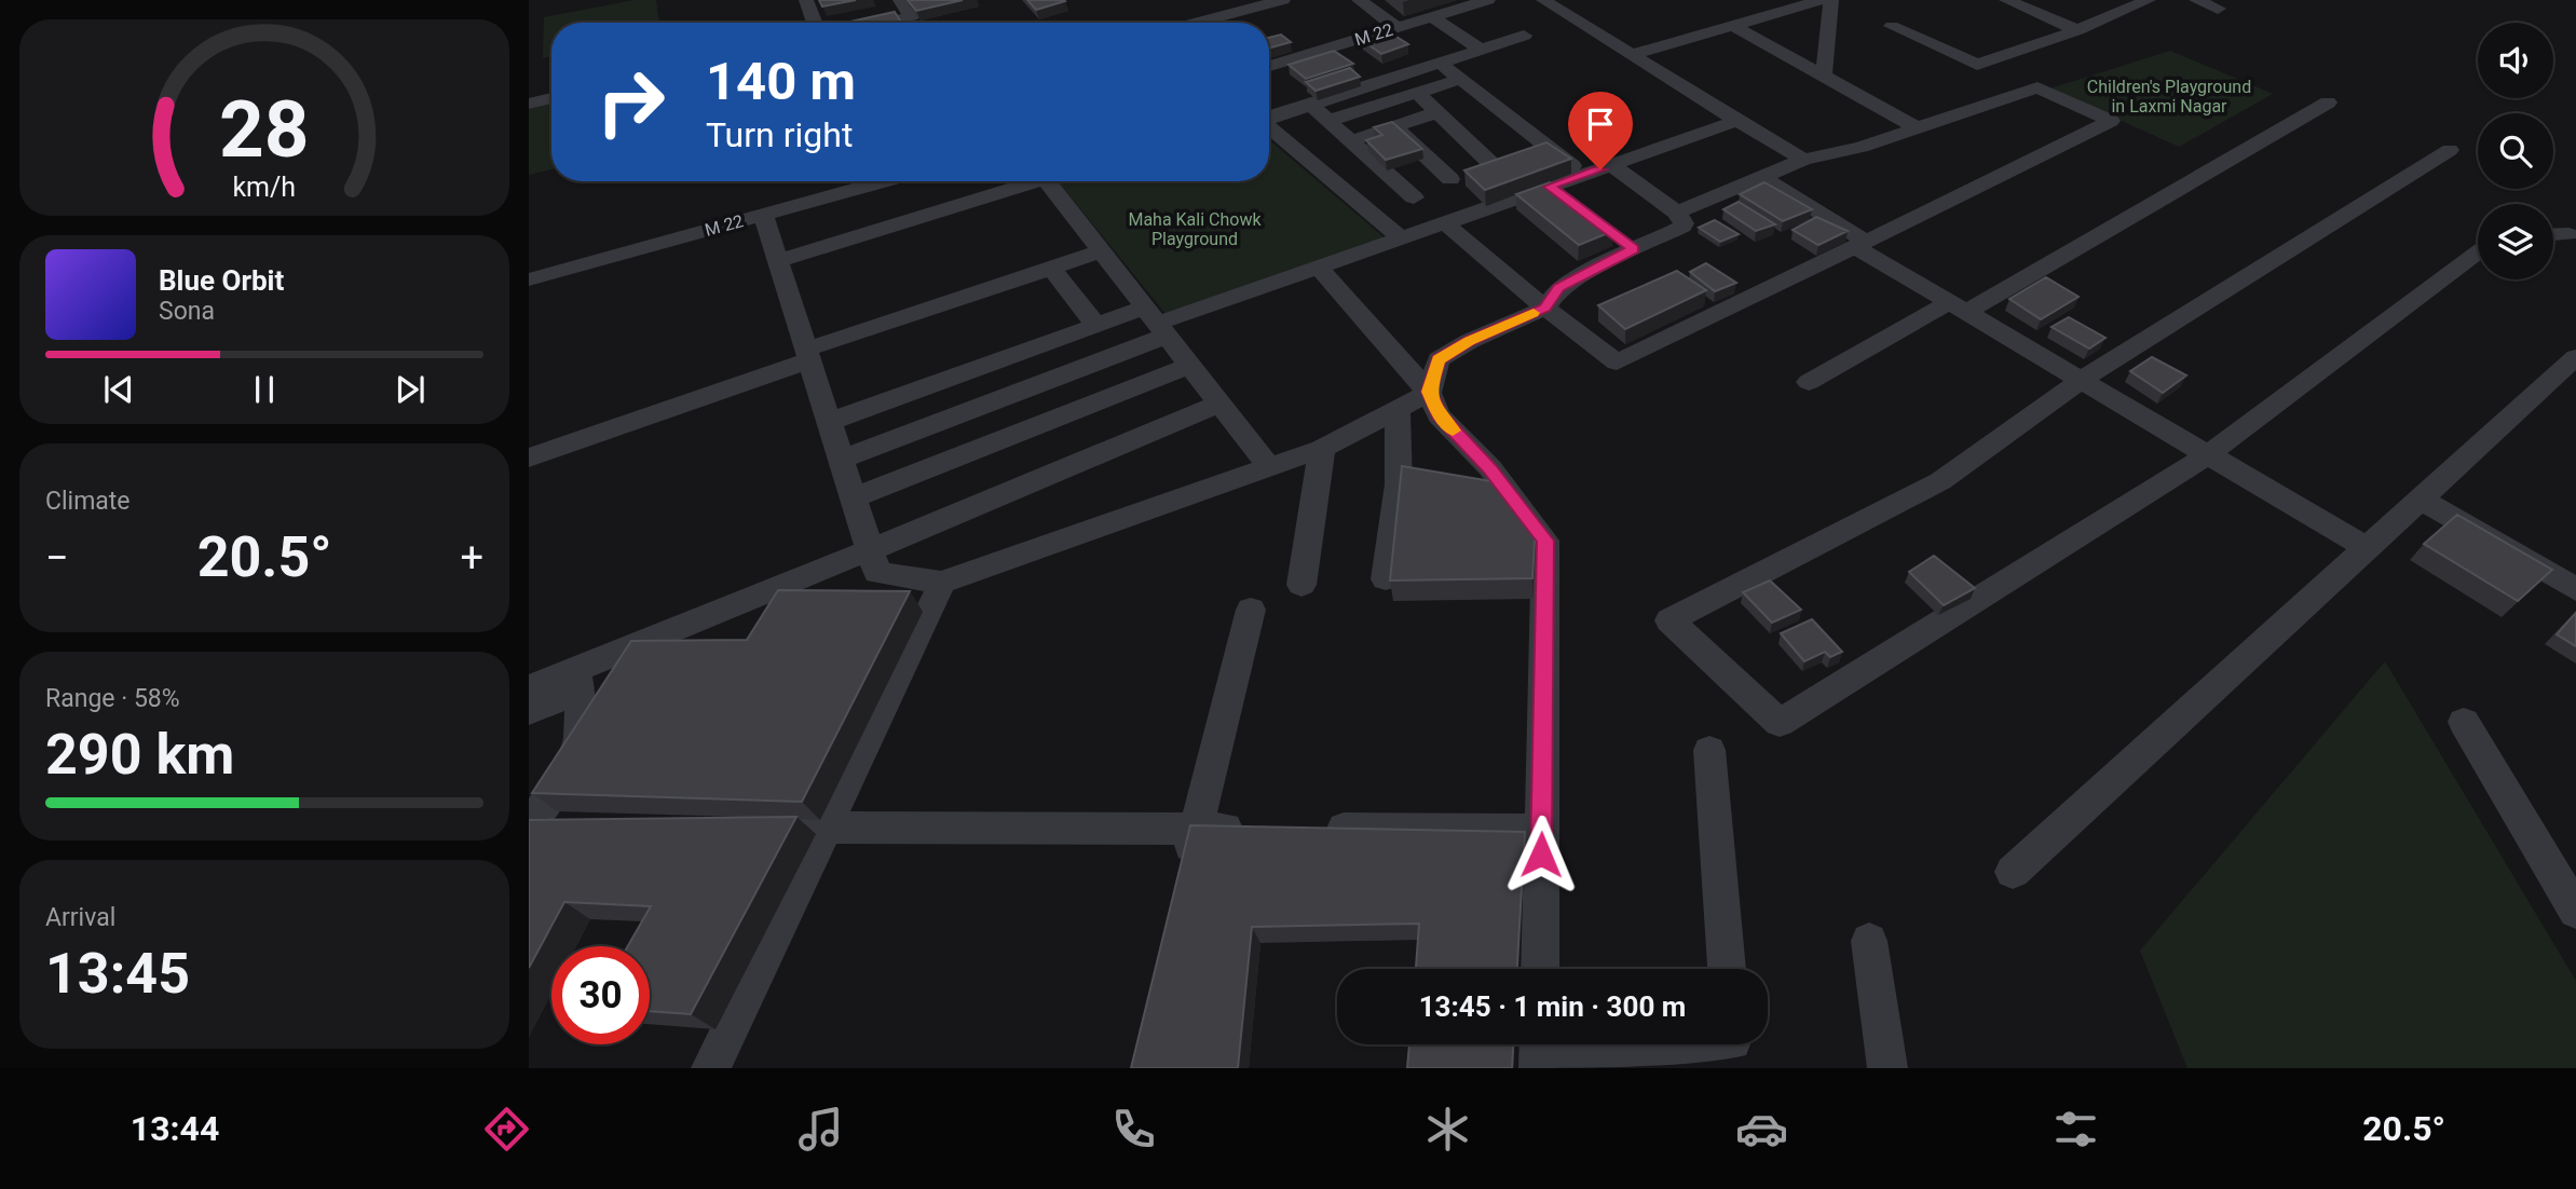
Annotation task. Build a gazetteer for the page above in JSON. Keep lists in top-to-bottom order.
{
  "streets": {
    "street": ["M 22"]
  },
  "parks": ["Children's Playground in Laxmi Nagar", "Maha Kali Chowk Playground"],
  "page": {
    "turn": ["140 m", "Turn right"],
    "song": ["Blue Orbit", "Sona"],
    "tile": [
      "Climate",
      ["Range · 58%", "290 km"],
      ["Arrival", "13:45"]
    ],
    "heat": ["−", "20.5°", "+"],
    "limit": "30",
    "trip": "13:45 · 1 min · 300 m",
    "tabs": ["13:44", "20.5°"],
    "gauge": ["28", "km/h"]
  }
}
